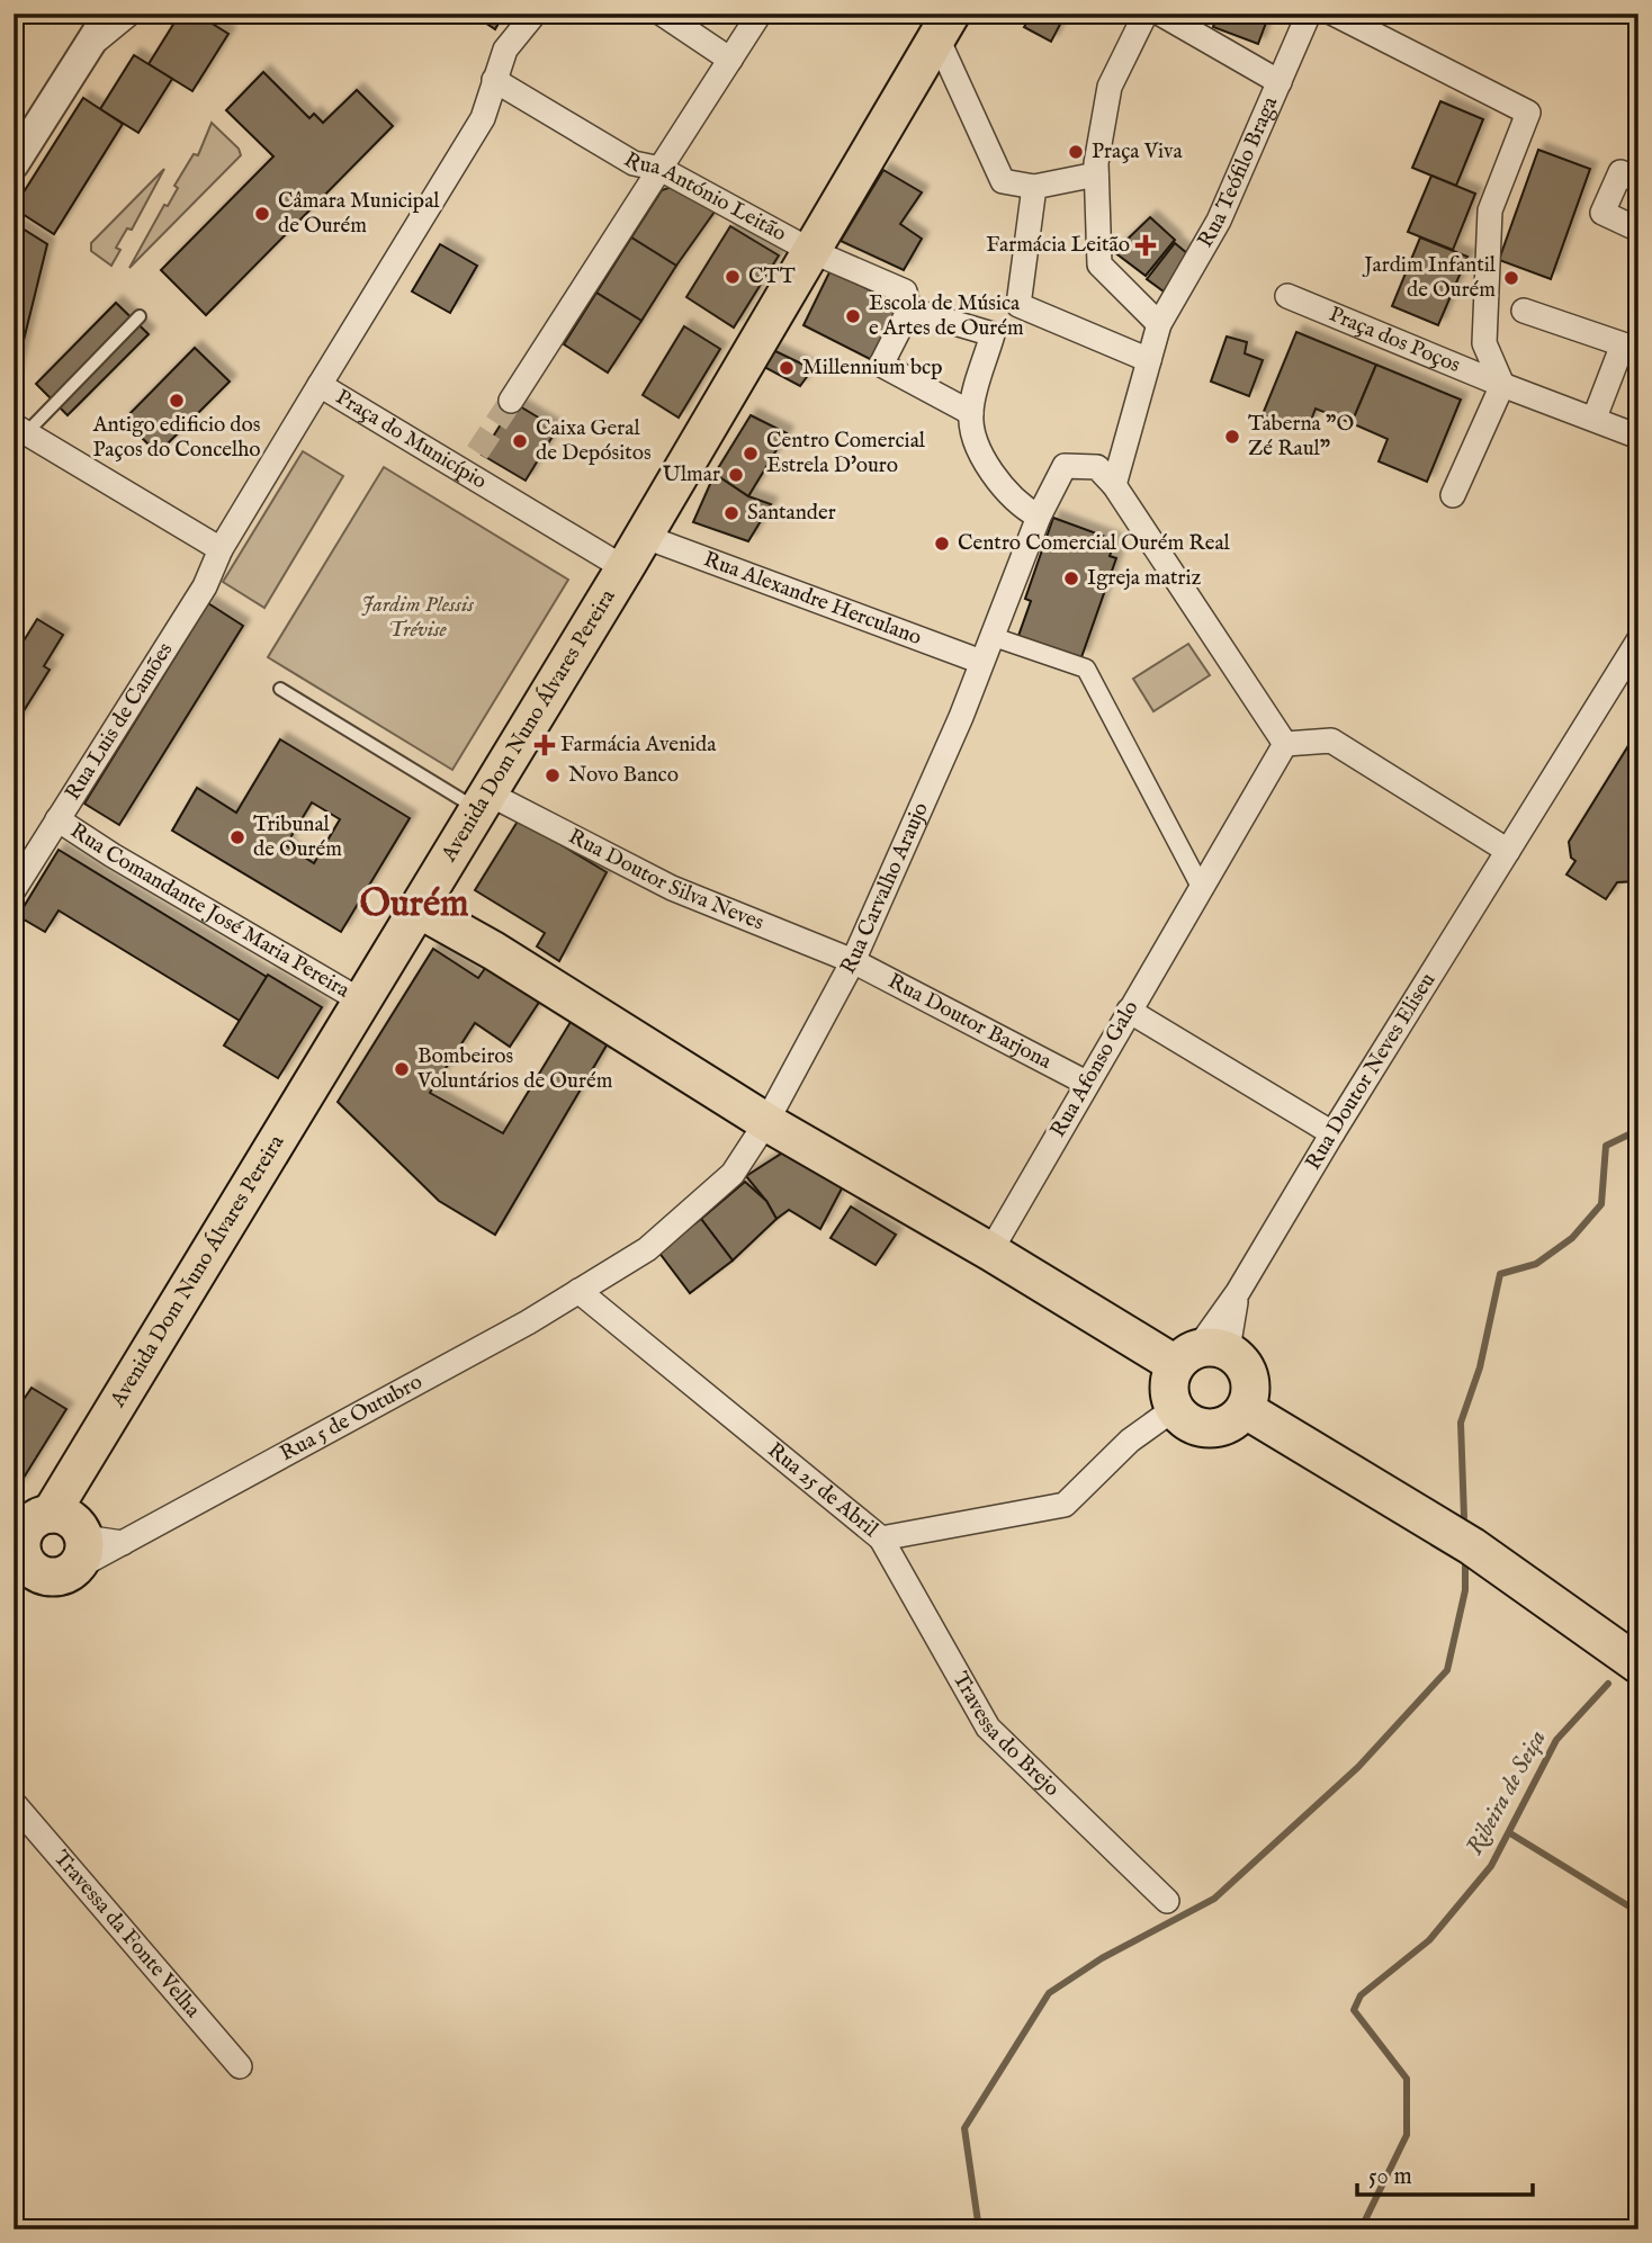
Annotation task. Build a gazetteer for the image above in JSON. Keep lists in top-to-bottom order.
{
  "streets": {
    "main road": ["Avenida Dom Nuno Álvares Pereira"],
    "street": [
      "Rua Teófilo Braga",
      "Rua António Leitão",
      "Praça dos Poços",
      "Praça do Município",
      "Rua Alexandre Herculano",
      "Rua Luis de Camões",
      "Rua Doutor Silva Neves",
      "Rua Carvalho Araujo",
      "Rua Comandante José Maria Pereira",
      "Rua Doutor Barjona",
      "Rua Afonso Galo",
      "Rua Doutor Neves Eliseu",
      "Rua 5 de Outubro",
      "Rua 25 de Abril",
      "Travessa do Brejo",
      "Travessa da Fonte Velha"
    ]
  },
  "crossings": [
    ["Rua Teófilo Braga", "Rua Carvalho Araujo"],
    ["Rua António Leitão", "Avenida Dom Nuno Álvares Pereira"],
    ["Praça do Município", "Rua Luis de Camões"],
    ["Praça do Município", "Avenida Dom Nuno Álvares Pereira"],
    ["Rua Alexandre Herculano", "Avenida Dom Nuno Álvares Pereira"],
    ["Rua Alexandre Herculano", "Rua Carvalho Araujo"],
    ["Rua Luis de Camões", "Rua Comandante José Maria Pereira"],
    ["Avenida Dom Nuno Álvares Pereira", "Rua Doutor Silva Neves"],
    ["Avenida Dom Nuno Álvares Pereira", "Rua Comandante José Maria Pereira"],
    ["Avenida Dom Nuno Álvares Pereira", "Rua 5 de Outubro"],
    ["Rua Doutor Silva Neves", "Rua Carvalho Araujo"],
    ["Rua Doutor Silva Neves", "Rua Doutor Barjona"],
    ["Rua Carvalho Araujo", "Rua Doutor Barjona"],
    ["Rua Carvalho Araujo", "Rua 5 de Outubro"],
    ["Rua Carvalho Araujo", "Rua 25 de Abril"],
    ["Rua Doutor Barjona", "Rua Afonso Galo"],
    ["Rua Doutor Neves Eliseu", "Rua 25 de Abril"],
    ["Rua 5 de Outubro", "Rua 25 de Abril"],
    ["Rua 25 de Abril", "Travessa do Brejo"]
  ],
  "districts": ["Ourém"],
  "water": ["Ribeira de Seiça"],
  "parks": ["Jardim Plessis Trévise"],
  "places": {
    "other": [
      "Praça Viva",
      "Câmara Municipal de Ourém",
      "CTT",
      "Jardim Infantil de Ourém",
      "Escola de Música e Artes de Ourém",
      "Millennium bcp",
      "Antigo edificio dos Paços do Concelho",
      "Taberna \"O Zé Raul\"",
      "Caixa Geral de Depósitos",
      "Centro Comercial Estrela D'ouro",
      "Ulmar",
      "Santander",
      "Centro Comercial Ourém Real",
      "Igreja matriz",
      "Novo Banco",
      "Tribunal de Ourém",
      "Bombeiros Voluntários de Ourém"
    ],
    "health": ["Farmácia Leitão", "Farmácia Avenida"]
  },
  "scale_bar": "50 m"
}
